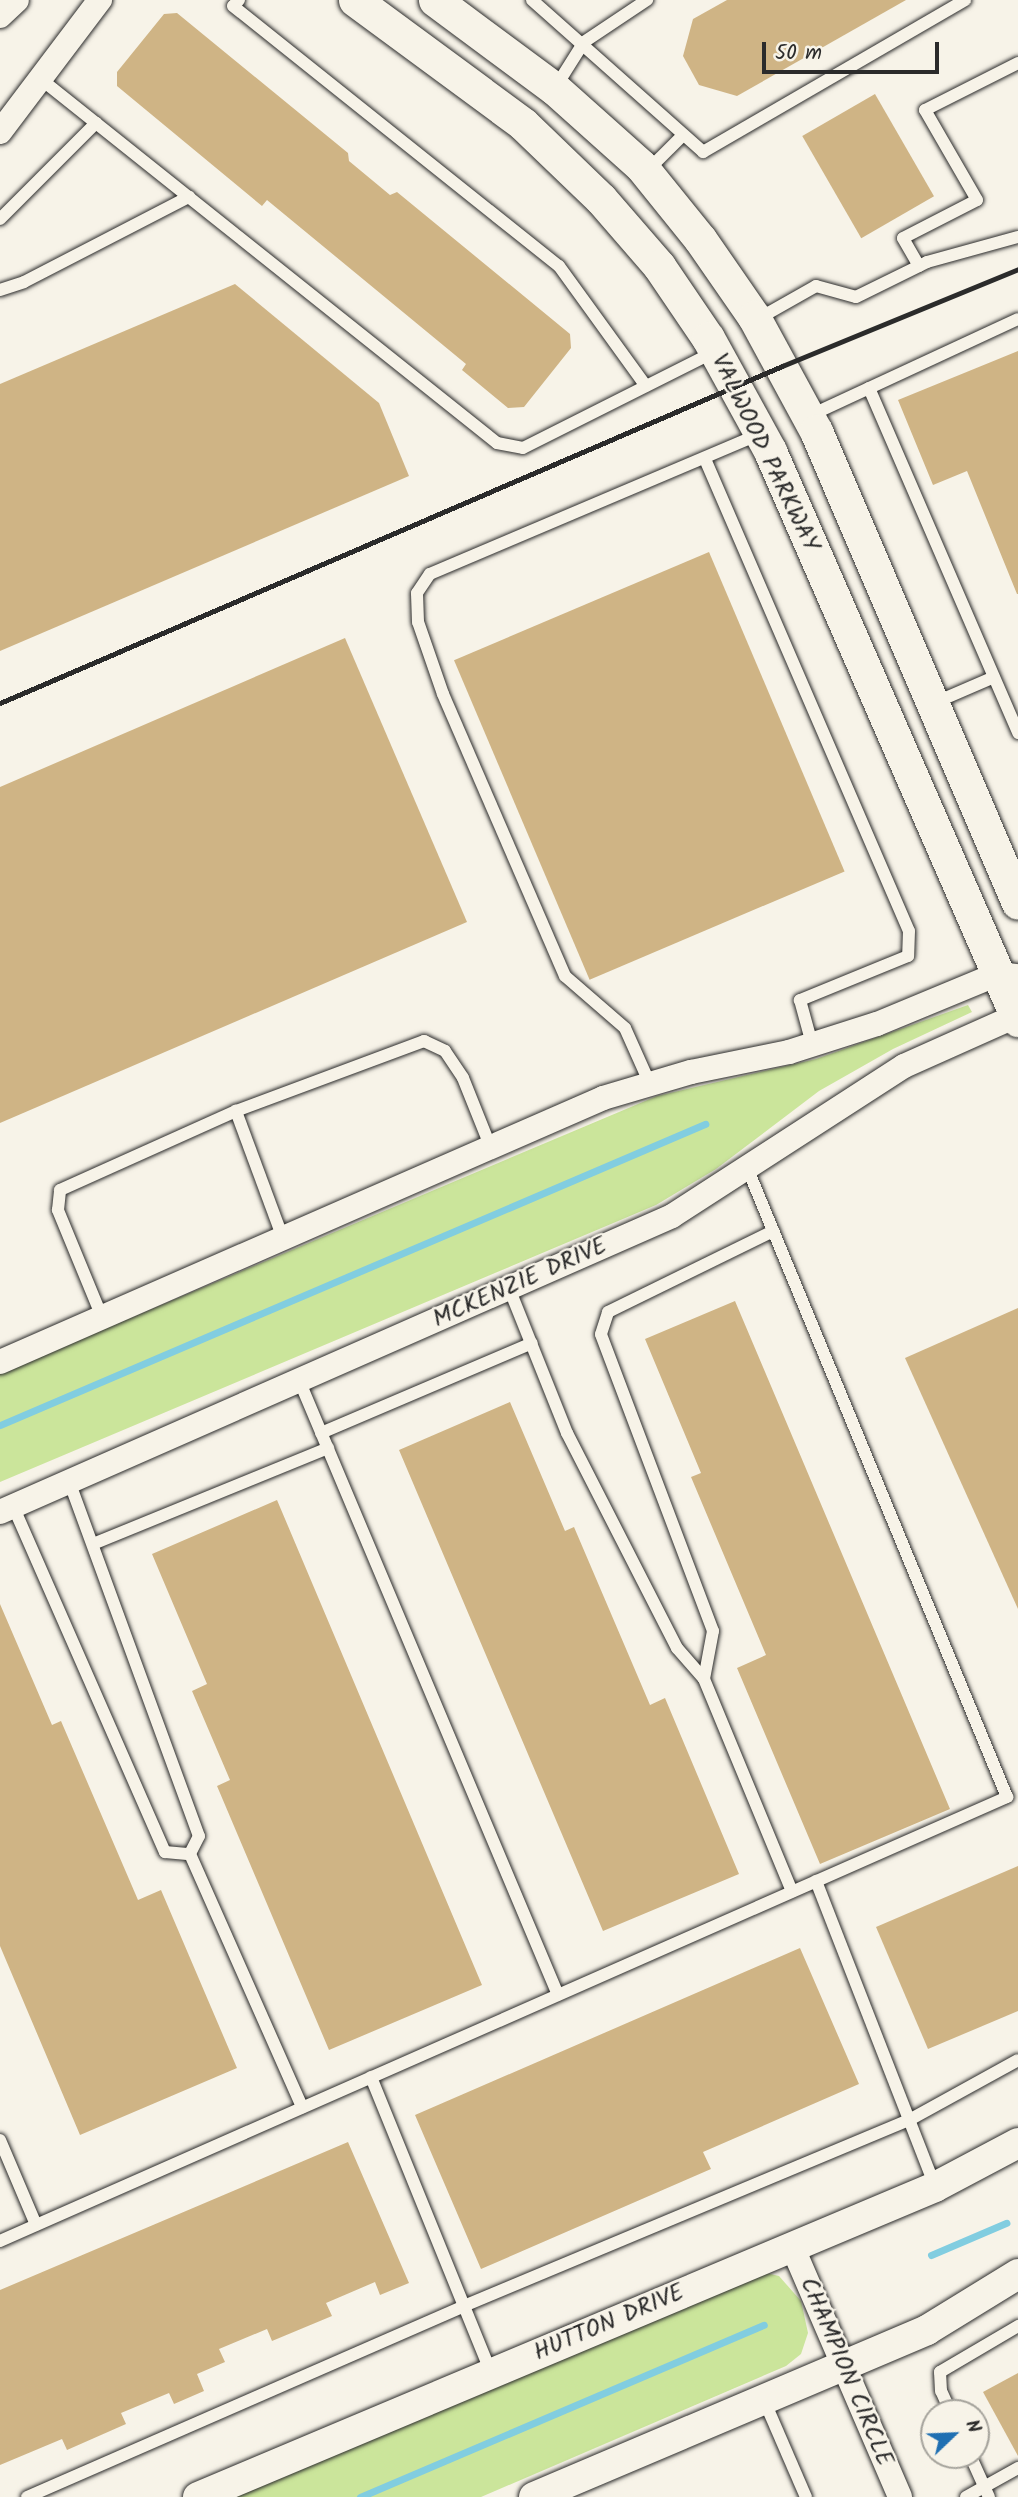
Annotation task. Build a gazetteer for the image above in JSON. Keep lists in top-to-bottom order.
{
  "streets": {
    "main road": ["VALWOOD PARKWAY"],
    "street": ["MCKENZIE DRIVE", "HUTTON DRIVE", "CHAMPION CIRCLE"]
  },
  "crossings": [
    ["VALWOOD PARKWAY", "MCKENZIE DRIVE"],
    ["HUTTON DRIVE", "CHAMPION CIRCLE"]
  ],
  "scale_bar": "50 m",
  "north": "top right"
}
